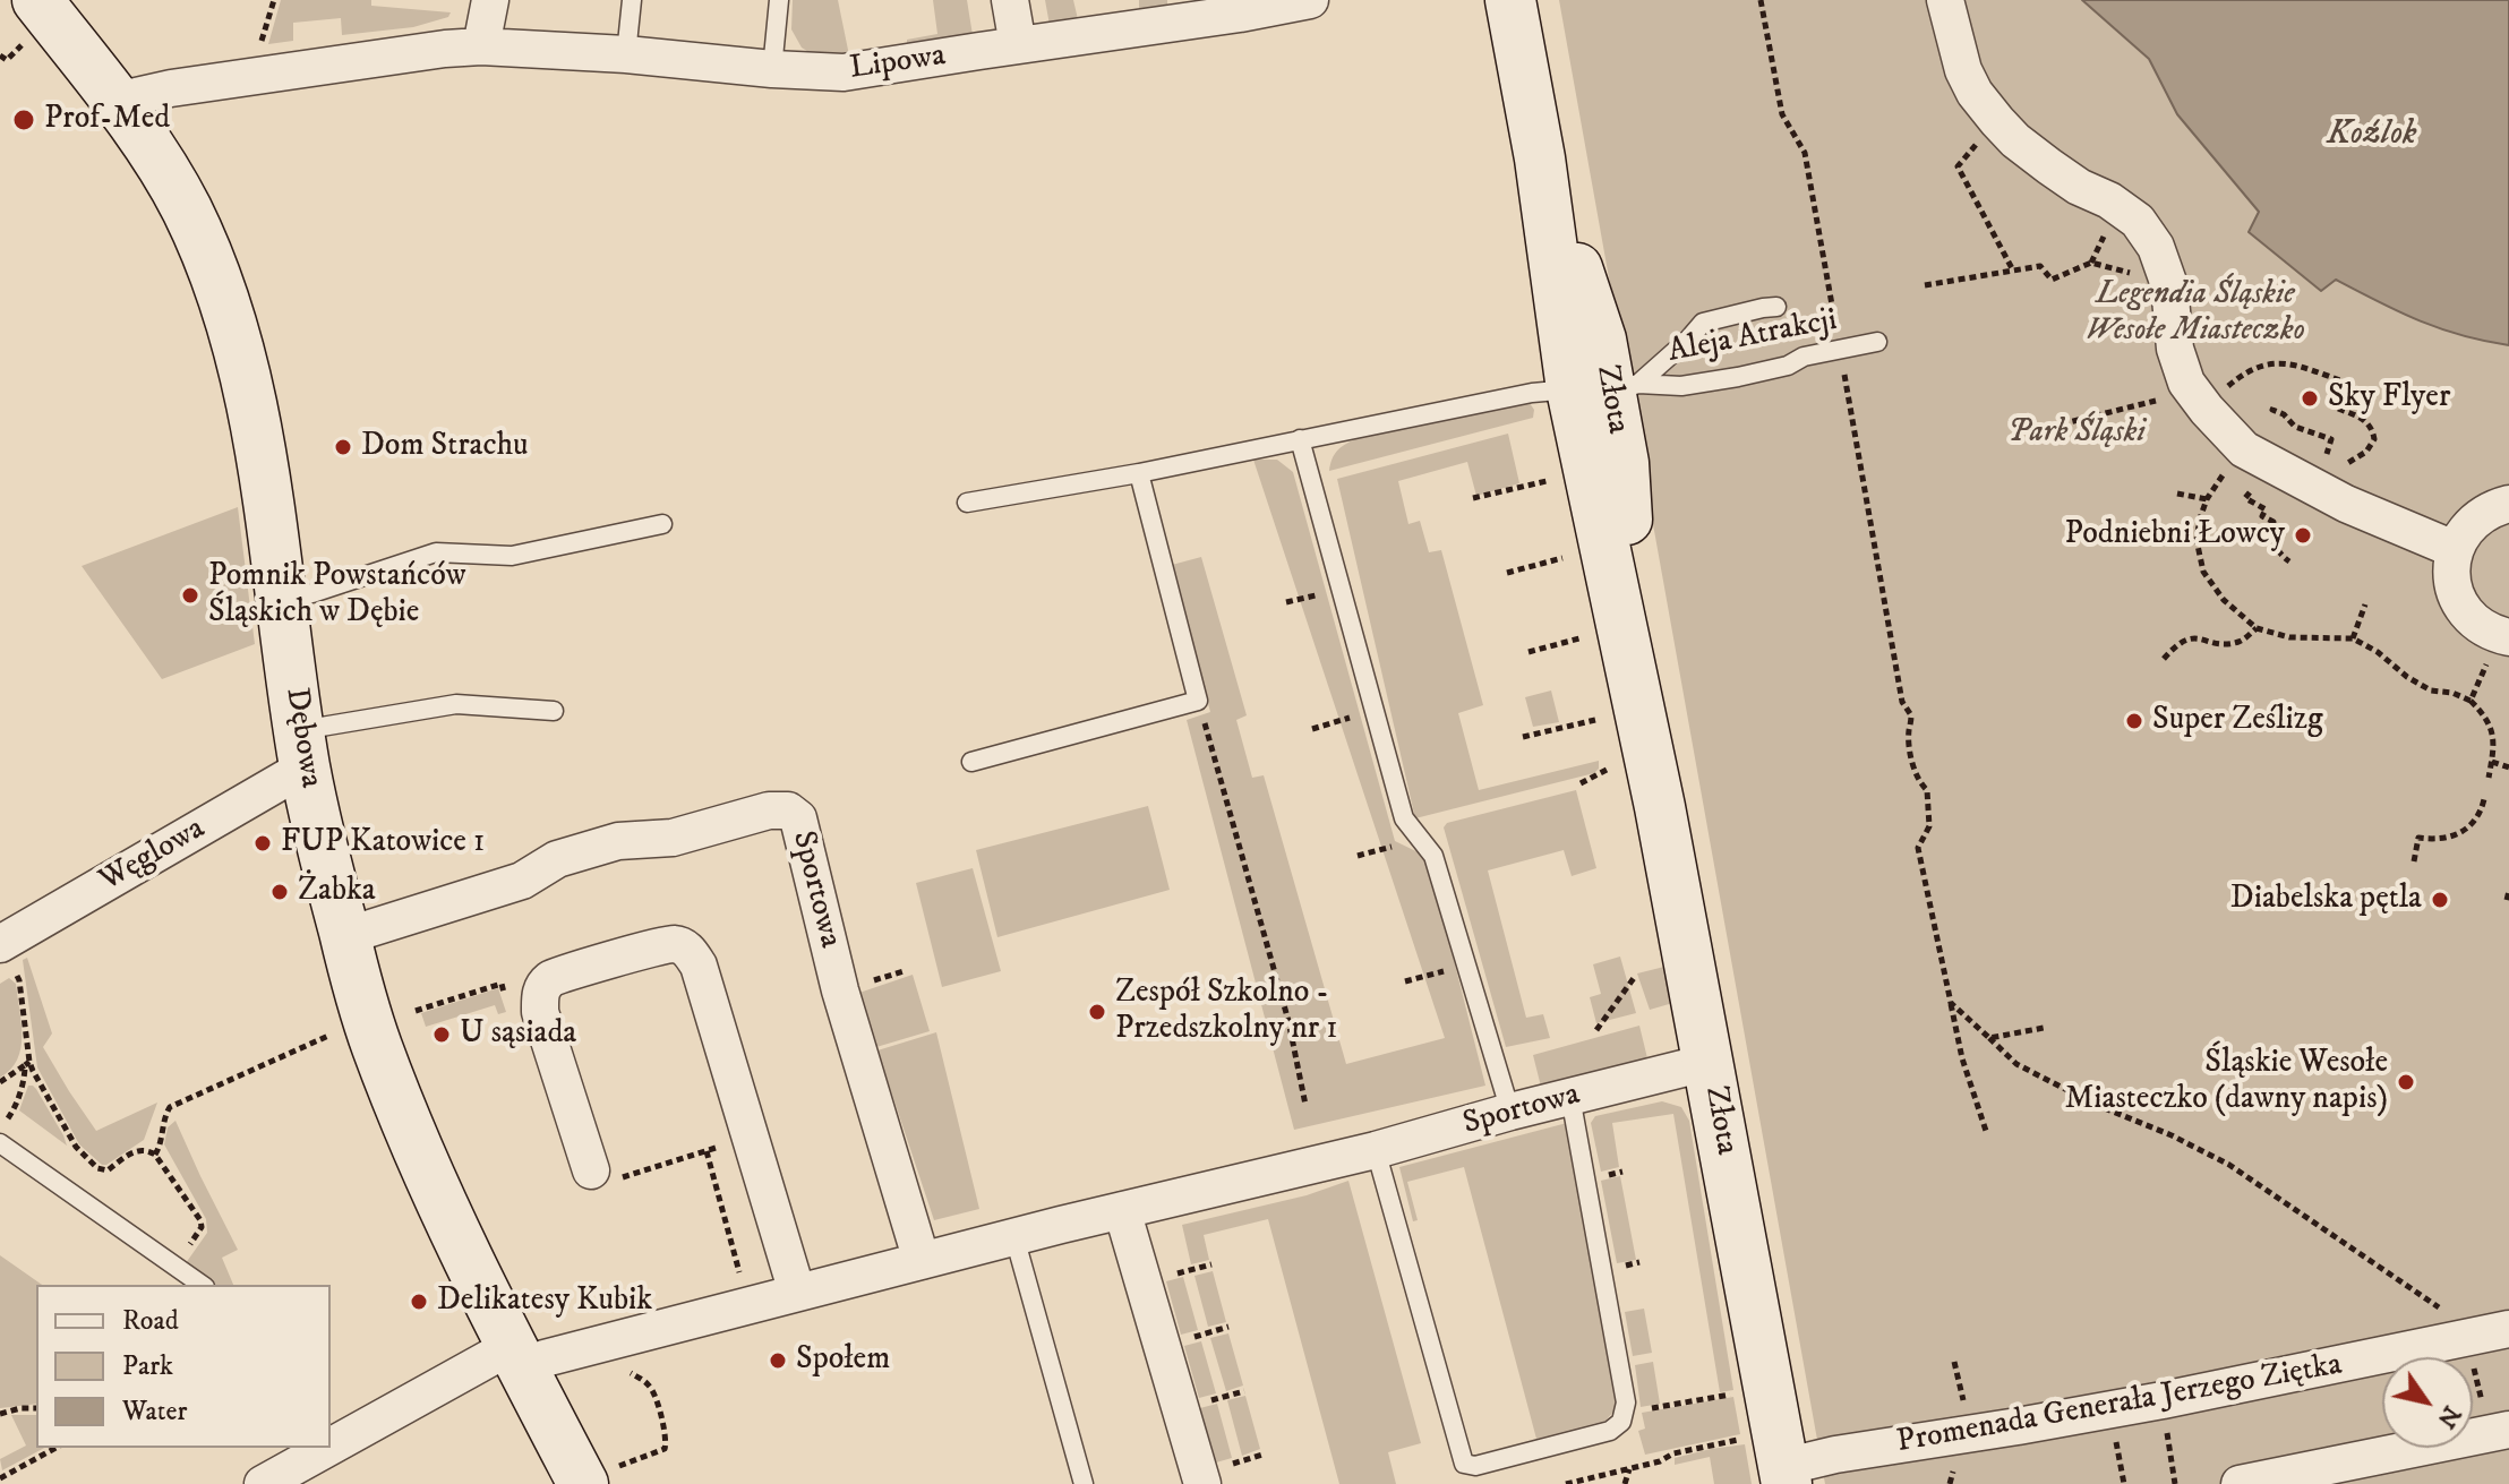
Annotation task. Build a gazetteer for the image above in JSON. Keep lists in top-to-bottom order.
{
  "streets": {
    "street": [
      "Lipowa",
      "Złota",
      "Dębowa",
      "Węglowa",
      "Sportowa",
      "Promenada Generała Jerzego Ziętka"
    ],
    "lane": ["Aleja Atrakcji"]
  },
  "crossings": [
    ["Lipowa", "Dębowa"],
    ["Aleja Atrakcji", "Złota"],
    ["Złota", "Sportowa"],
    ["Złota", "Promenada Generała Jerzego Ziętka"],
    ["Dębowa", "Węglowa"],
    ["Dębowa", "Sportowa"]
  ],
  "water": ["Koźlok"],
  "parks": ["Legendia Śląskie Wesołe Miasteczko", "Park Śląski"],
  "places": [
    "Prof-Med",
    "Sky Flyer",
    "Dom Strachu",
    "Podniebni Łowcy",
    "Pomnik Powstańców Śląskich w Dębie",
    "Super Ześlizg",
    "FUP Katowice 1",
    "Żabka",
    "Diabelska pętla",
    "Zespół Szkolno - Przedszkolny nr 1",
    "U sąsiada",
    "Śląskie Wesołe Miasteczko (dawny napis)",
    "Delikatesy Kubik",
    "Społem"
  ],
  "legend": ["Road", "Park", "Water"],
  "north": "bottom right"
}
